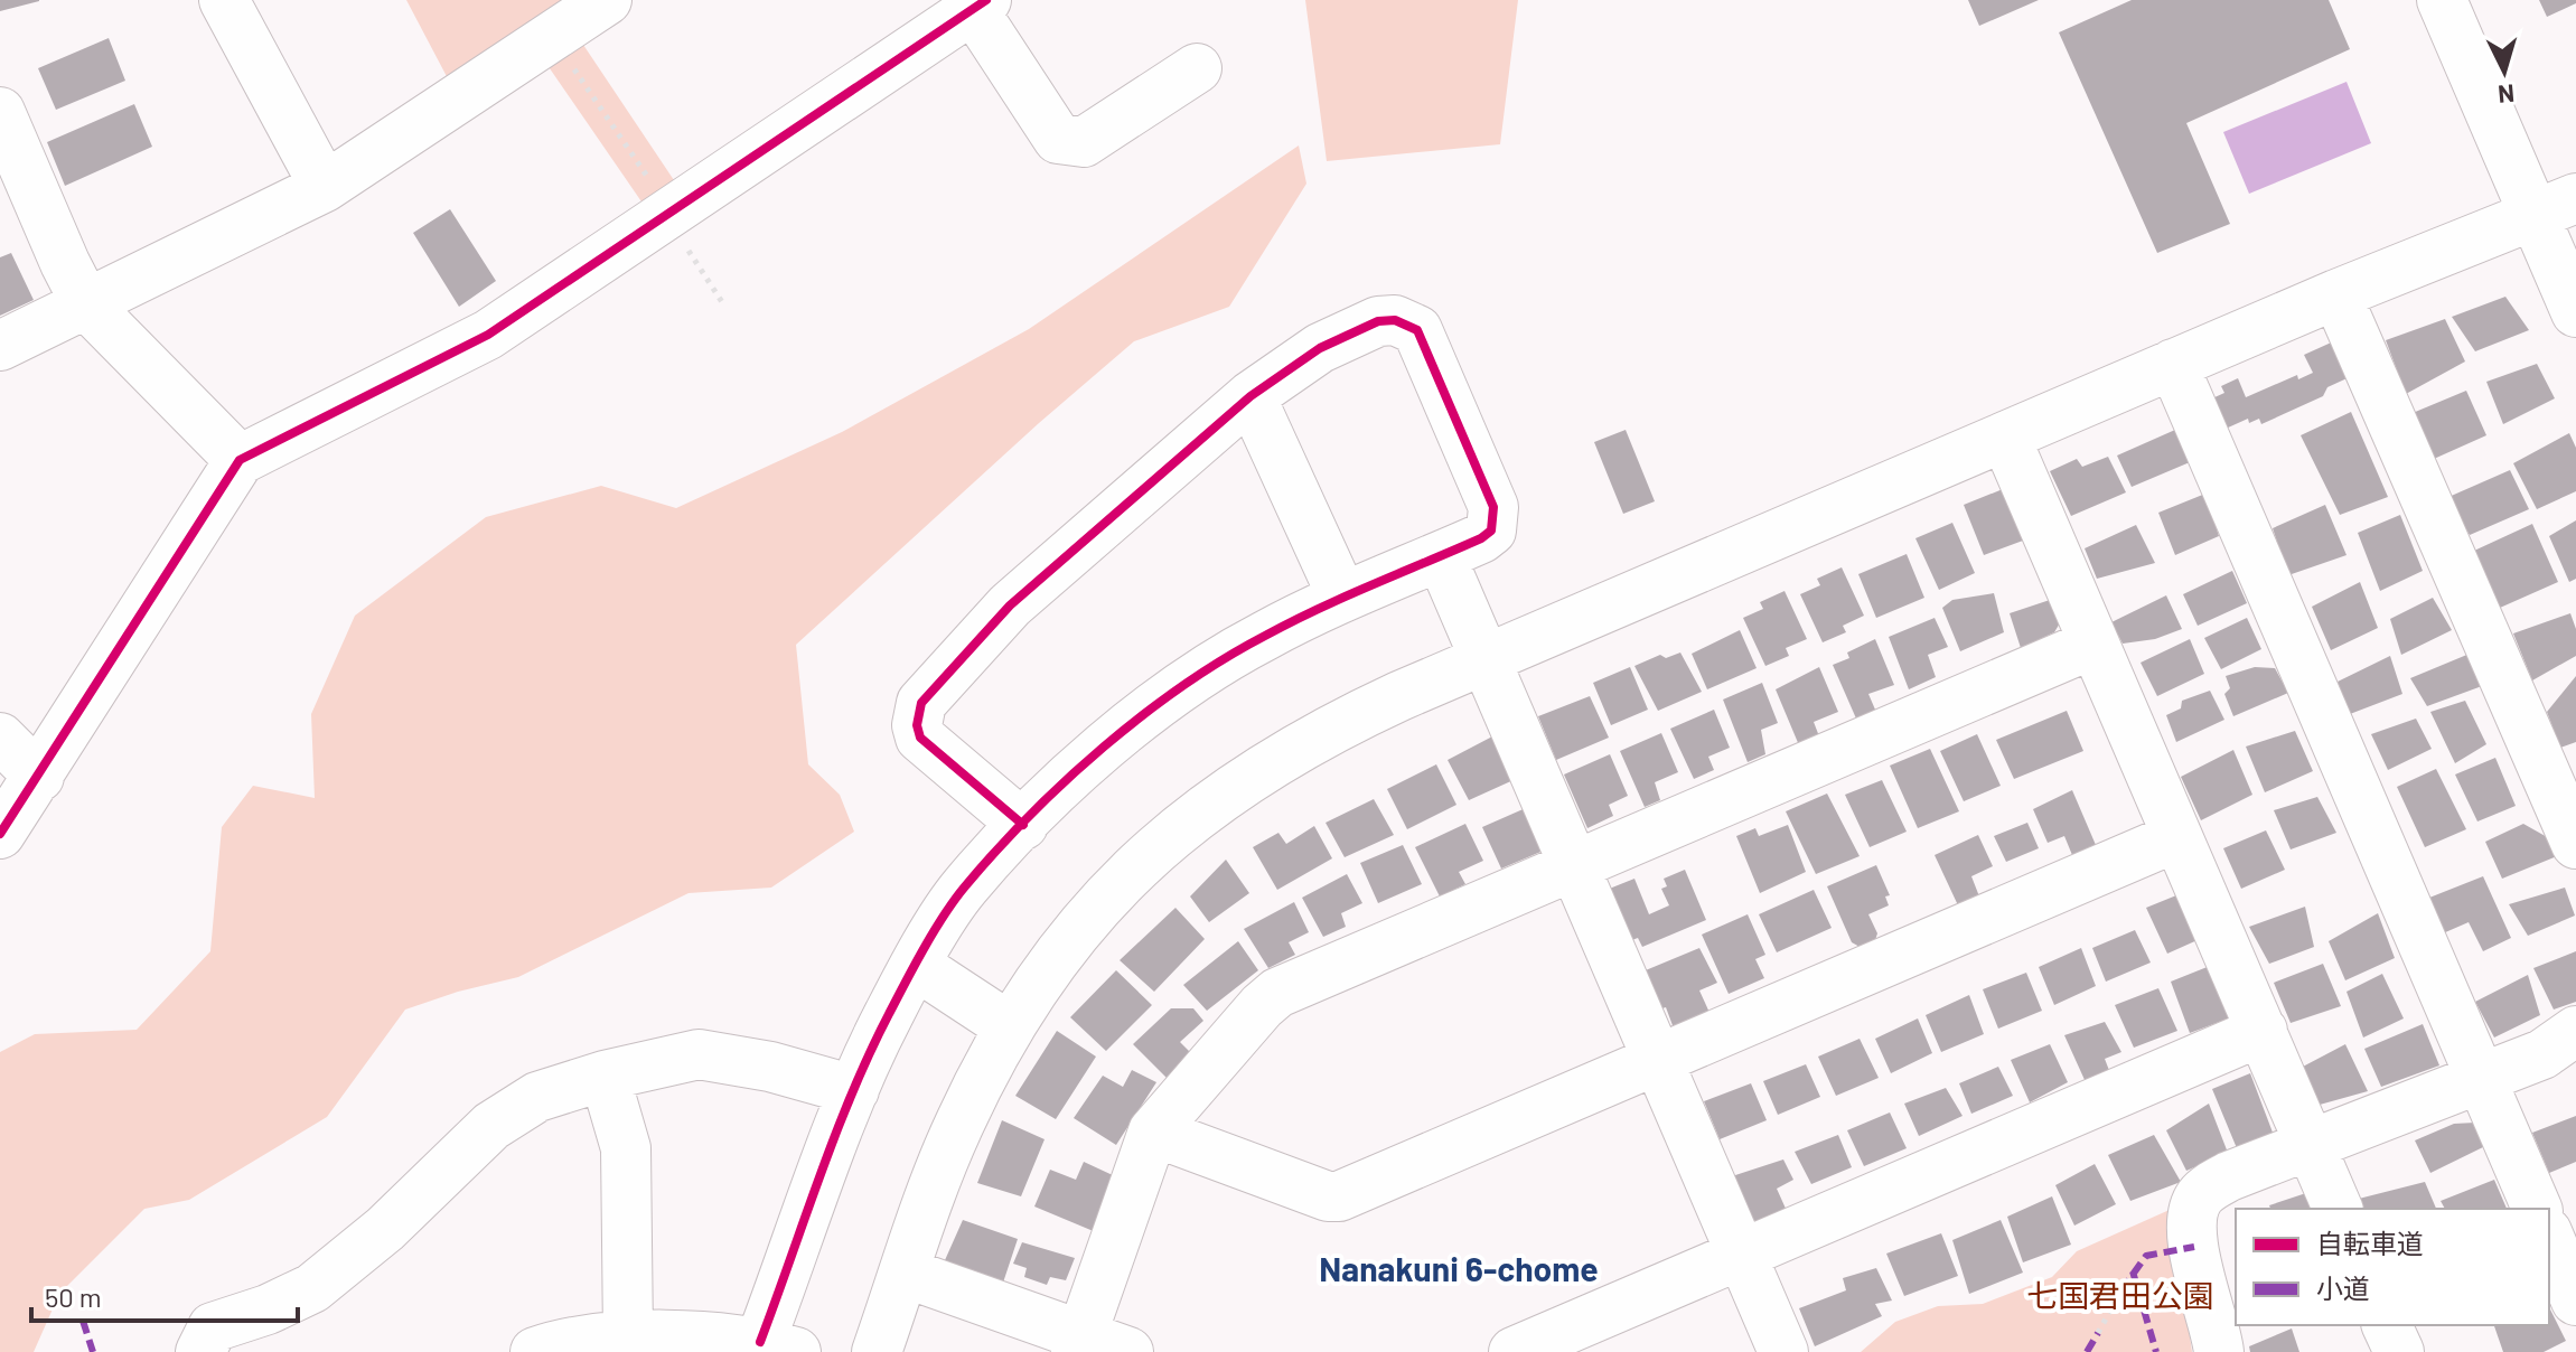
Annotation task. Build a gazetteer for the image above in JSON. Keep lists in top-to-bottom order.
{
  "districts": ["Nanakuni 6-chome"],
  "parks": ["七国君田公園"],
  "legend": ["自転車道", "小道"],
  "scale_bar": "50 m",
  "north": "bottom"
}
